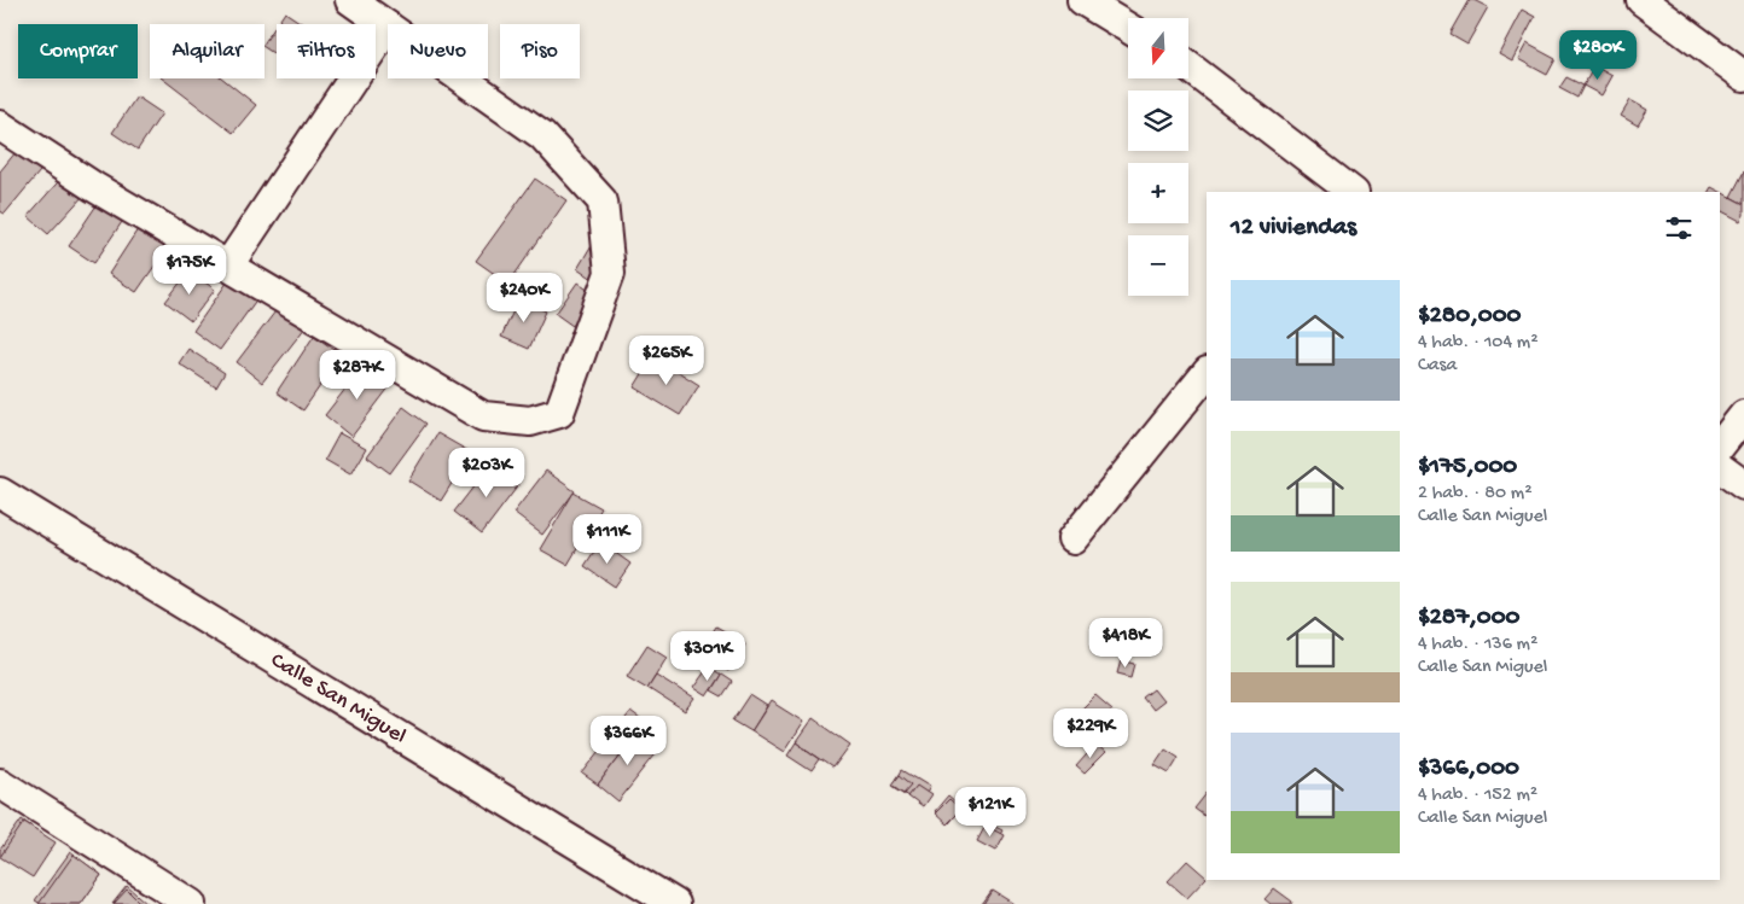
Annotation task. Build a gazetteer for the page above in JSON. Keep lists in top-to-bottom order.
{
  "streets": {
    "street": ["Calle San Miguel"]
  },
  "north": "bottom",
  "page": {
    "map_buttons": ["+", "−"],
    "chip": [
      "Comprar",
      "Alquilar",
      "Filtros",
      "Nuevo",
      "Piso"
    ],
    "price": [
      "$280K",
      "$175K",
      "$240K",
      "$265K",
      "$287K",
      "$203K",
      "$111K",
      "$418K",
      "$301K",
      "$229K",
      "$366K",
      "$121K"
    ],
    "heading": "12 viviendas",
    "list": [
      {
        "name": "$280,000",
        "note": "4 hab. · 104 m² · Casa"
      },
      {
        "name": "$175,000",
        "note": "2 hab. · 80 m² · Calle San Miguel"
      },
      {
        "name": "$287,000",
        "note": "4 hab. · 136 m² · Calle San Miguel"
      },
      {
        "name": "$366,000",
        "note": "4 hab. · 152 m² · Calle San Miguel"
      }
    ]
  }
}
